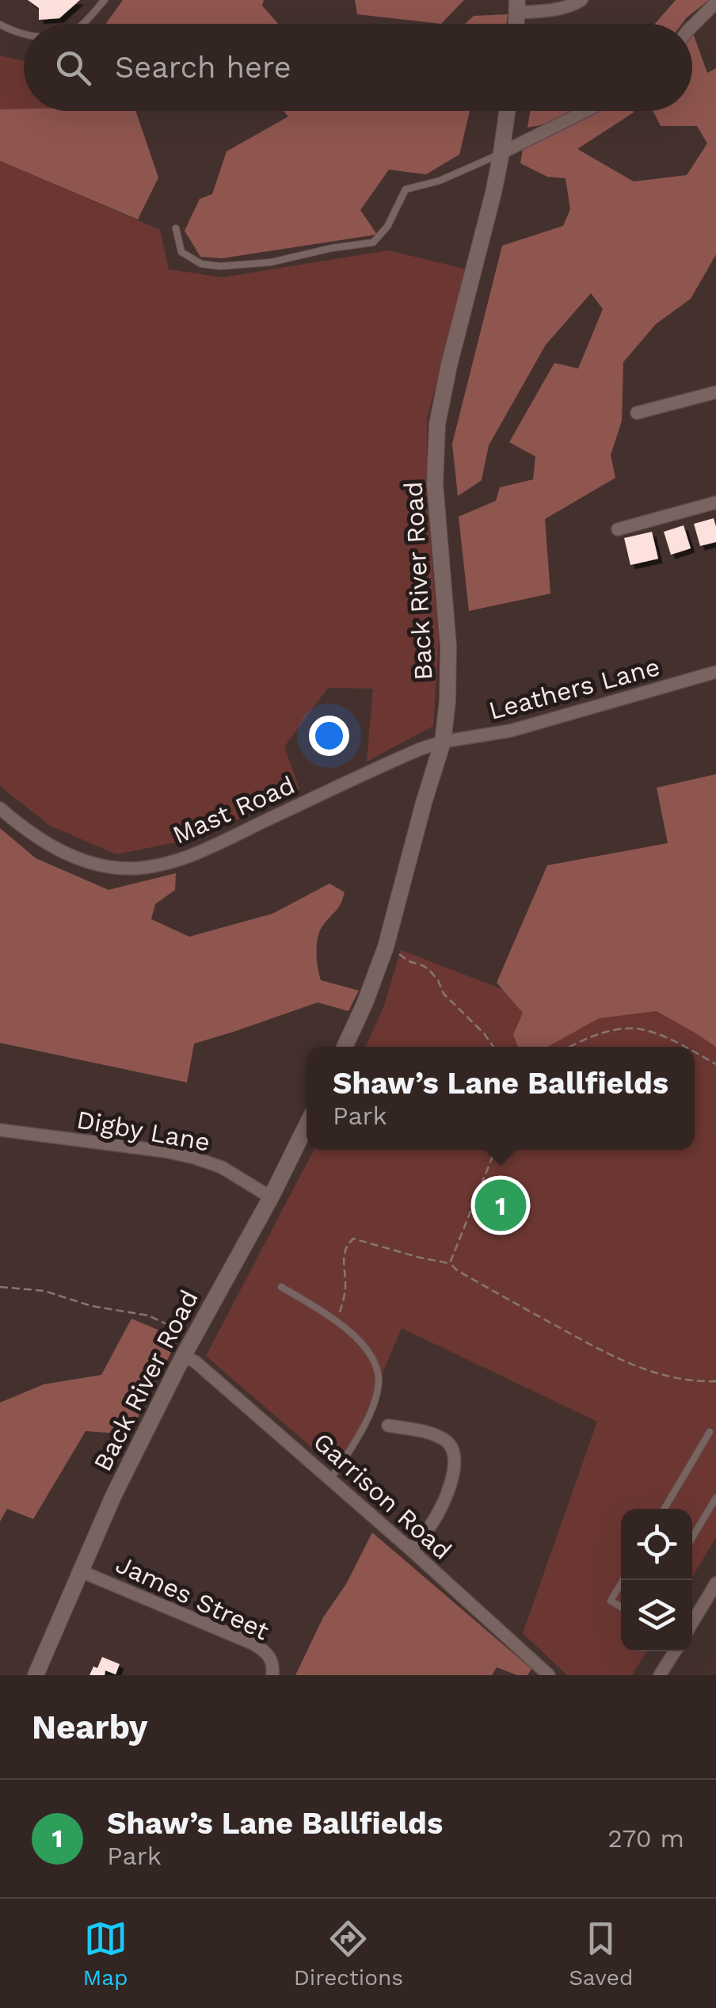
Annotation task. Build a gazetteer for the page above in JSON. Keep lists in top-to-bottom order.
{
  "streets": {
    "street": [
      "Back River Road",
      "Leathers Lane",
      "Mast Road",
      "Digby Lane",
      "Garrison Road",
      "James Street"
    ]
  },
  "crossings": [
    ["Back River Road", "Leathers Lane"],
    ["Back River Road", "Mast Road"],
    ["Back River Road", "Digby Lane"],
    ["Back River Road", "Garrison Road"],
    ["Back River Road", "James Street"],
    ["Leathers Lane", "Mast Road"]
  ],
  "page": {
    "search": "Search here",
    "popup": ["Shaw’s Lane Ballfields", "Park"],
    "pins": "1",
    "heading": "Nearby",
    "list": [
      {
        "mark": "1",
        "name": "Shaw’s Lane Ballfields",
        "note": "Park",
        "value": "270 m"
      }
    ],
    "nav": ["Map", "Directions", "Saved"]
  }
}
